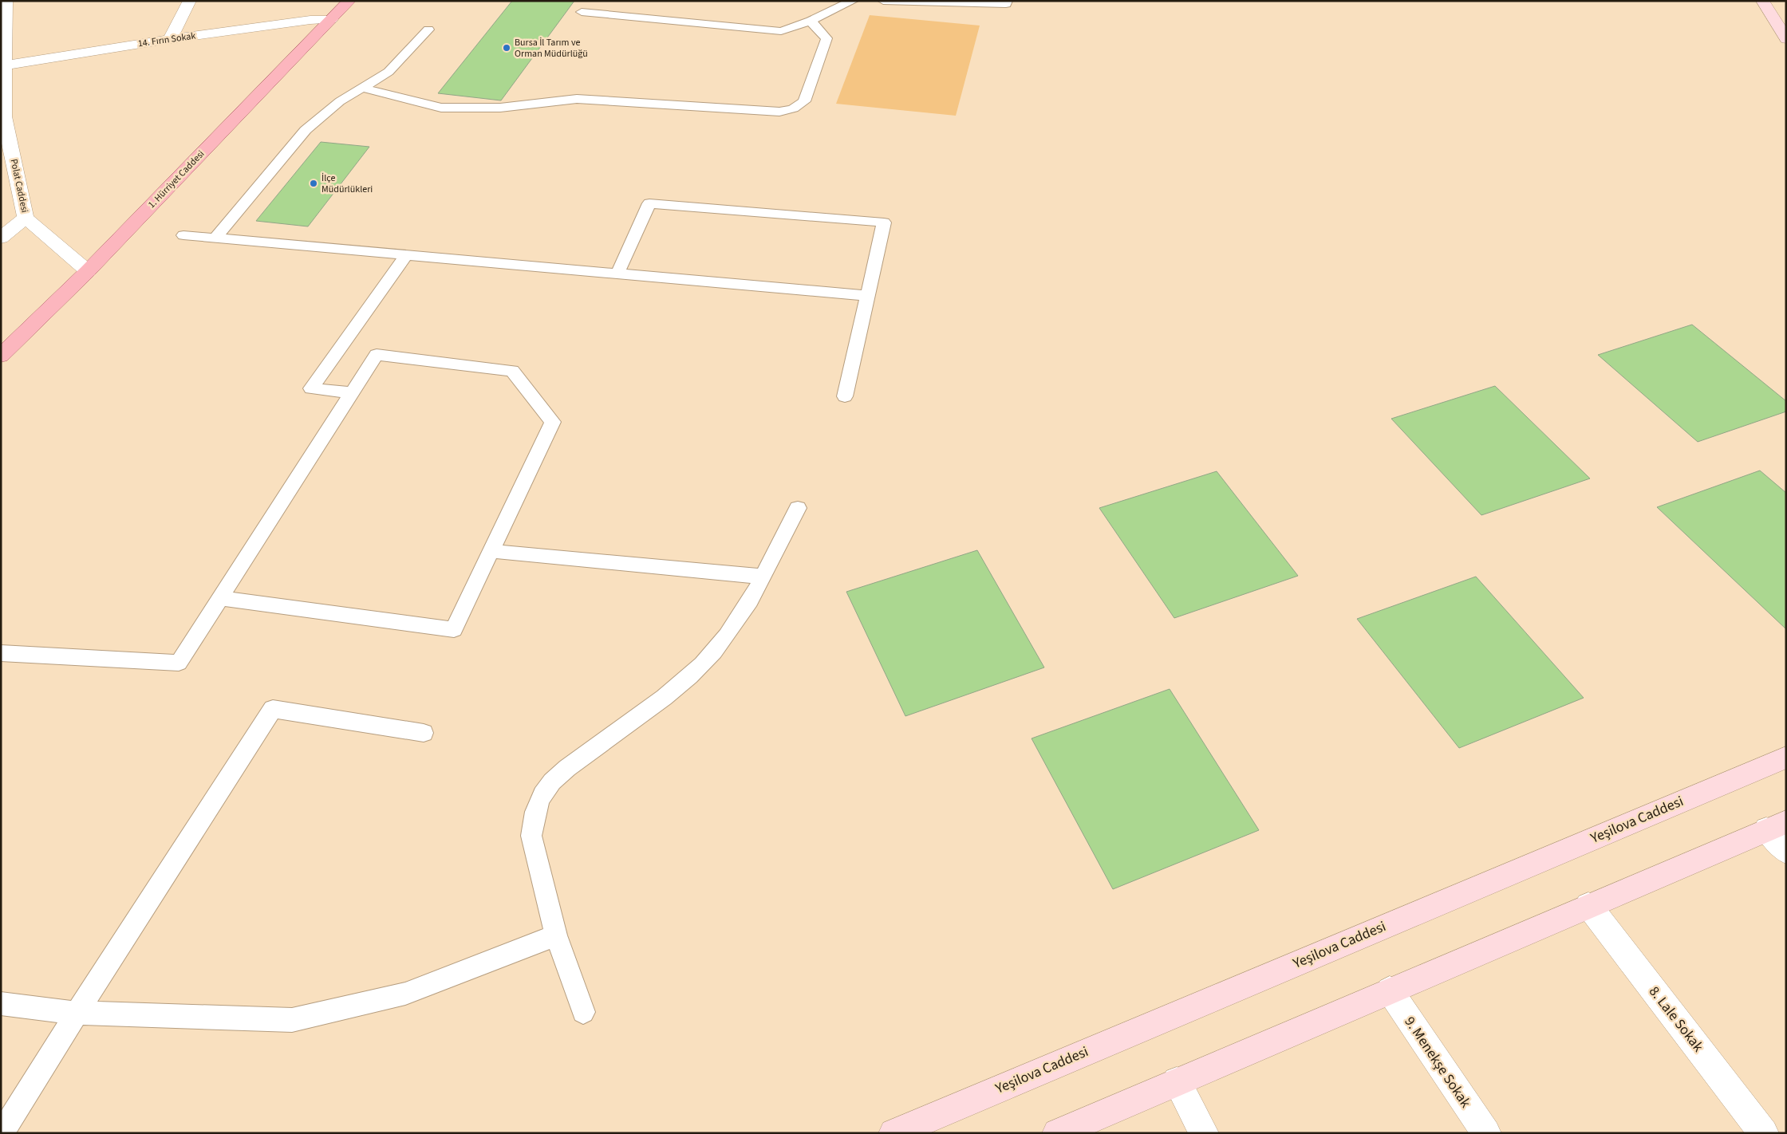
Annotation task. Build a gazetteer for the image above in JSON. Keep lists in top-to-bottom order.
{
  "streets": {
    "main road": ["1. Hürriyet Caddesi", "Yeşilova Caddesi"],
    "street": [
      "14. Fırın Sokak",
      "Polat Caddesi",
      "8. Lale Sokak",
      "9. Menekşe Sokak"
    ]
  },
  "crossings": [
    ["14. Fırın Sokak", "1. Hürriyet Caddesi"],
    ["14. Fırın Sokak", "Polat Caddesi"],
    ["1. Hürriyet Caddesi", "Polat Caddesi"]
  ],
  "places": ["Bursa İl Tarım ve Orman Müdürlüğü", "İlçe Müdürlükleri"]
}
